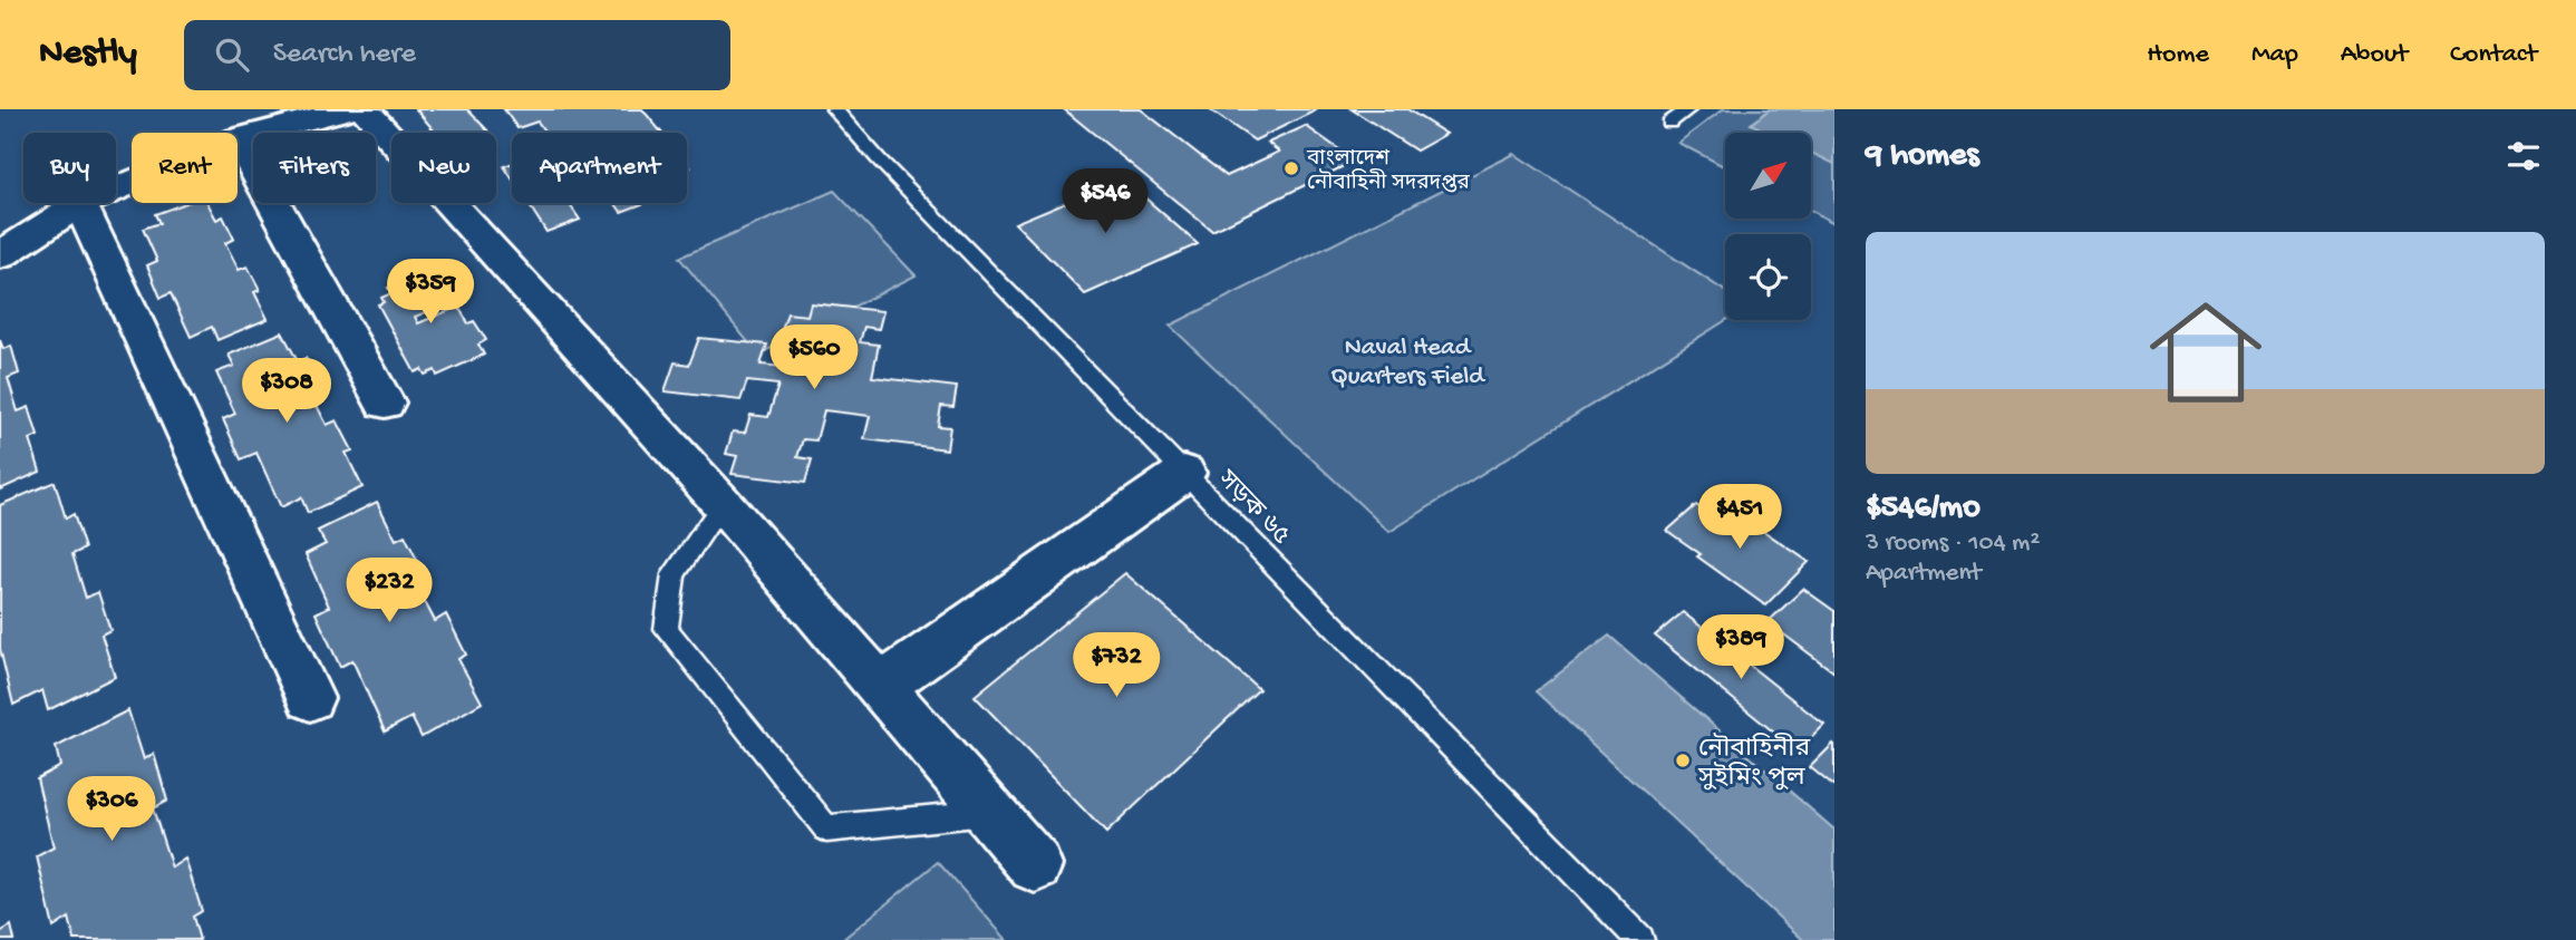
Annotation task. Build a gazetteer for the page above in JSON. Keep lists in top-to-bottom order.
{
  "streets": {
    "lane": ["সড়ক ৬৫"]
  },
  "parks": ["Naval Head Quarters Field"],
  "places": ["বাংলাদেশ নৌবাহিনী সদরদপ্তর", "নৌবাহিনীর সুইমিং পুল"],
  "north": "top right",
  "page": {
    "header": "Nestly",
    "search": "Search here",
    "nav": [
      "Home",
      "Map",
      "About",
      "Contact"
    ],
    "heading": "9 homes",
    "chip": [
      "Buy",
      "Rent",
      "Filters",
      "New",
      "Apartment"
    ],
    "price": [
      "$546",
      "$359",
      "$560",
      "$308",
      "$451",
      "$232",
      "$389",
      "$732",
      "$306"
    ],
    "list": [
      {
        "name": "$546/mo",
        "note": "3 rooms · 104 m² · Apartment"
      }
    ]
  }
}
